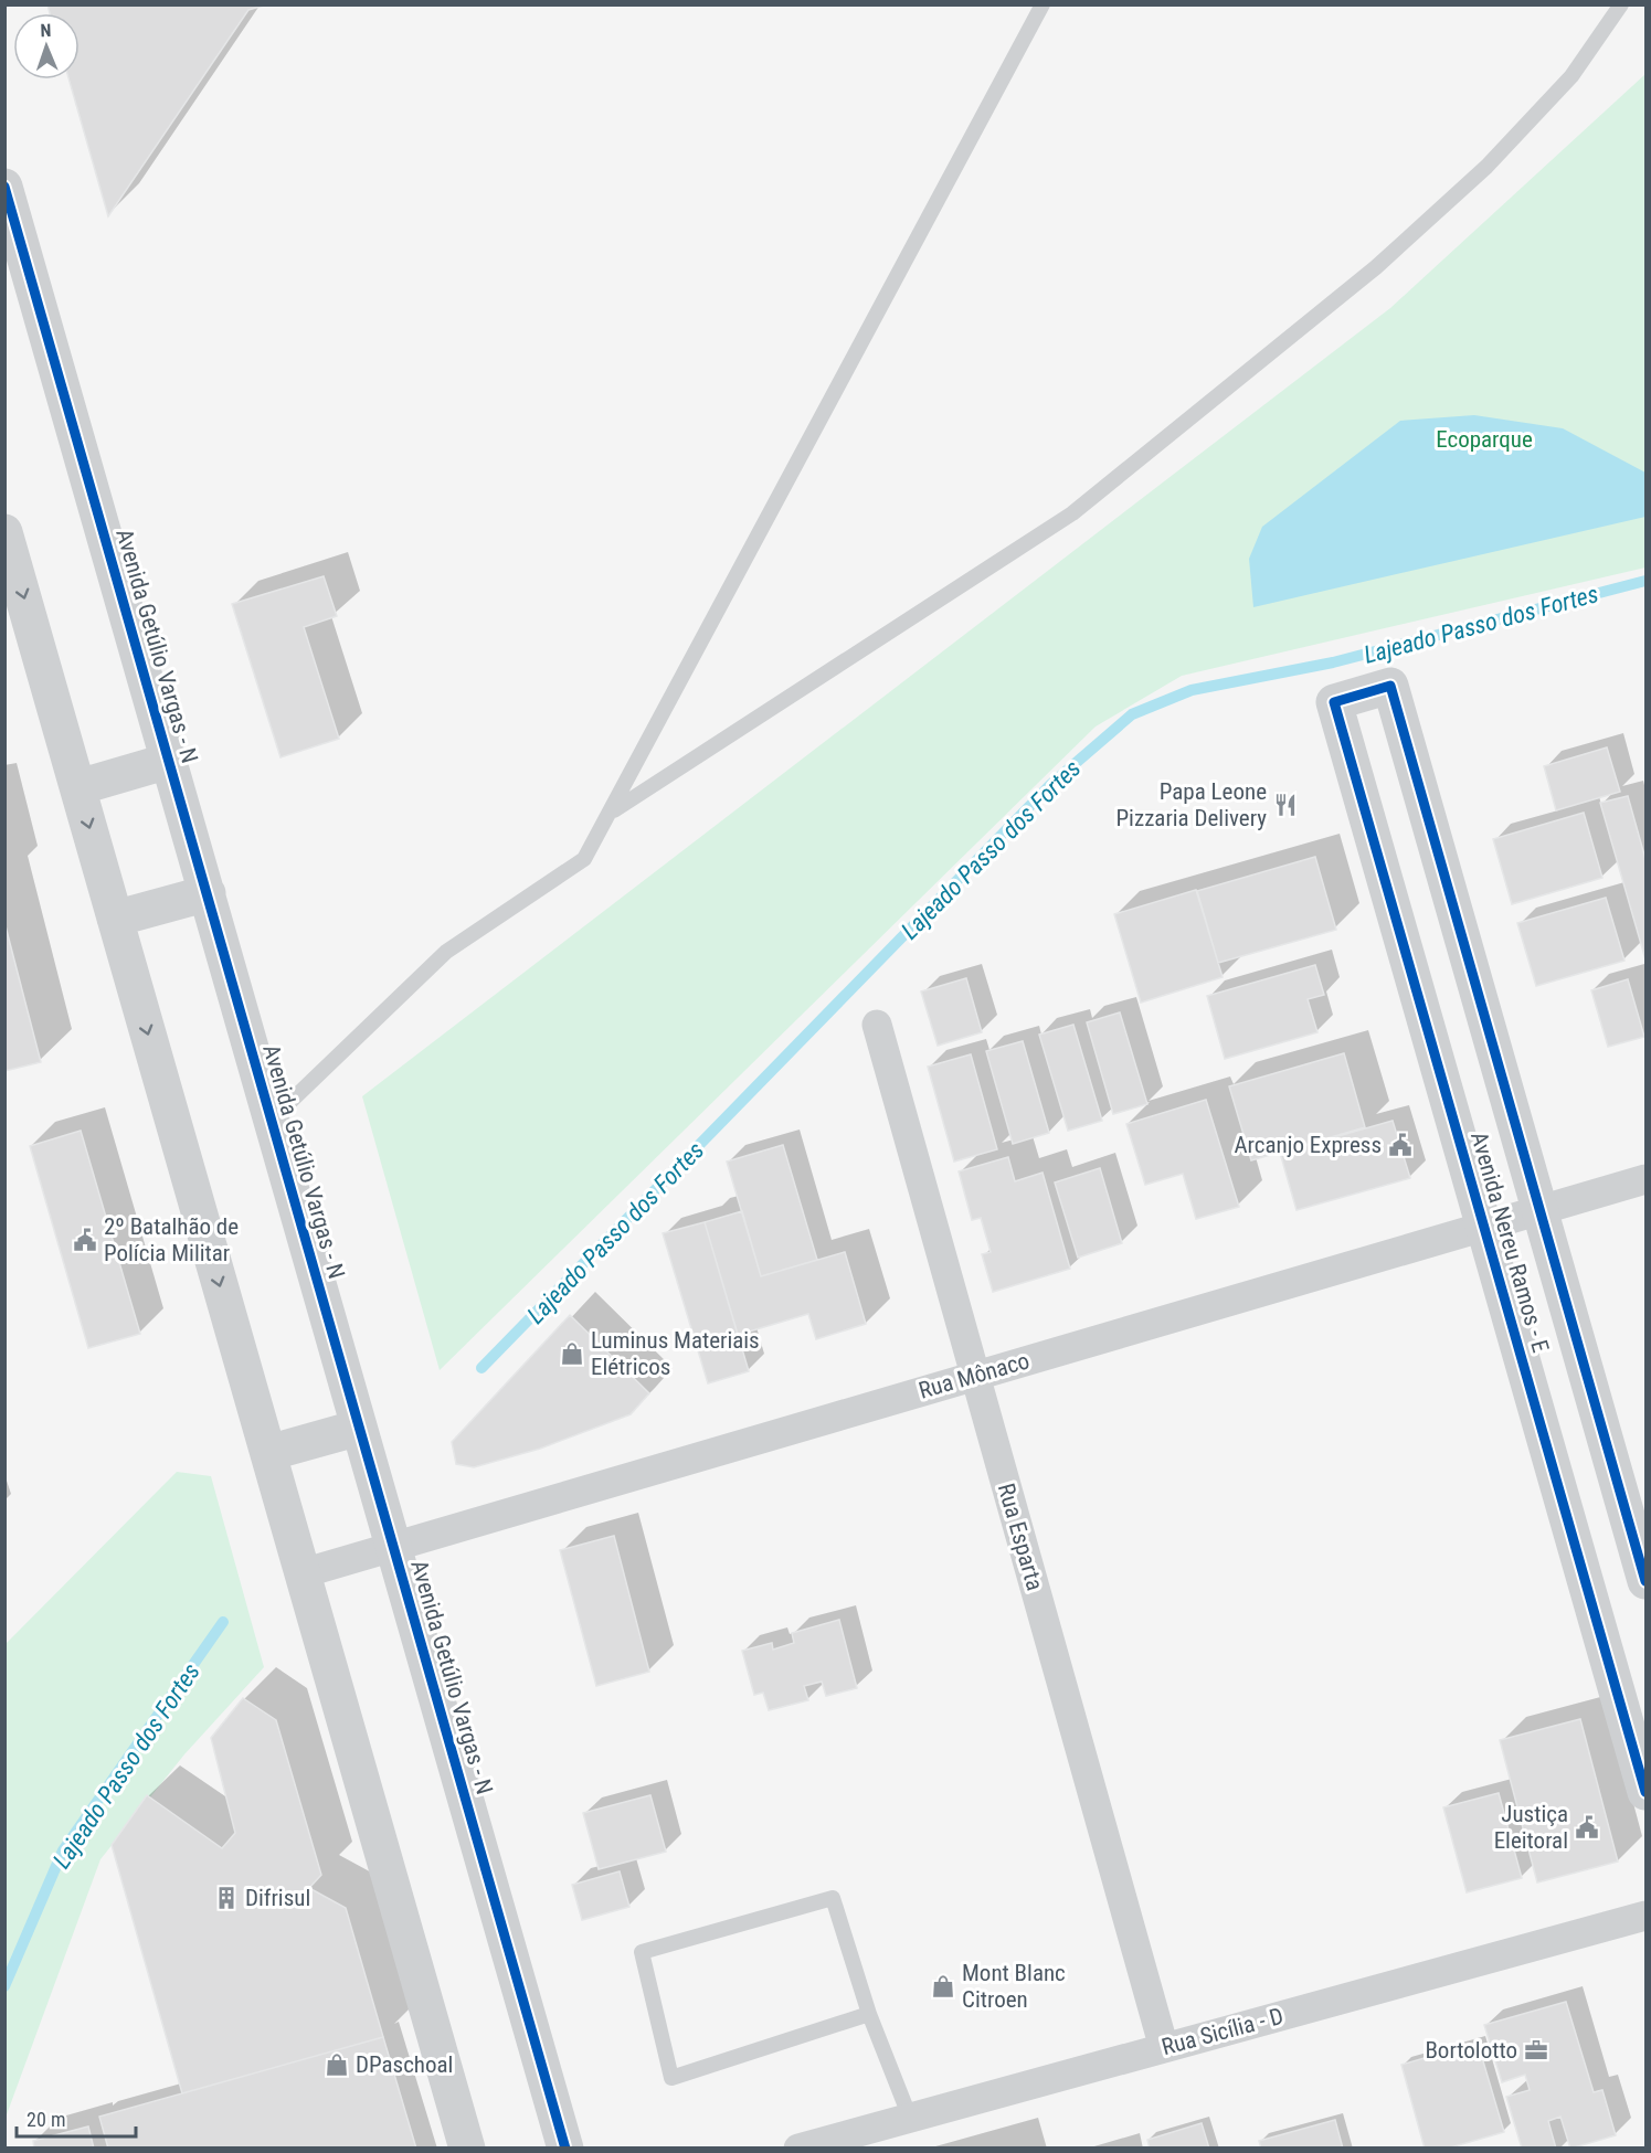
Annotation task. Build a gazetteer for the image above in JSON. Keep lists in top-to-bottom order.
{
  "streets": {
    "street": [
      "Avenida Getúlio Vargas - N",
      "Avenida Nereu Ramos - E",
      "Rua Mônaco",
      "Rua Esparta",
      "Rua Sicília - D"
    ]
  },
  "crossings": [
    ["Avenida Getúlio Vargas - N", "Rua Mônaco"],
    ["Avenida Nereu Ramos - E", "Rua Mônaco"],
    ["Rua Mônaco", "Rua Esparta"],
    ["Rua Esparta", "Rua Sicília - D"]
  ],
  "water": ["Lajeado Passo dos Fortes"],
  "parks": ["Ecoparque"],
  "places": {
    "restaurant": ["Papa Leone Pizzaria Delivery"],
    "public building": ["Arcanjo Express", "2º Batalhão de Polícia Militar", "Justiça Eleitoral"],
    "shop": ["Luminus Materiais Elétricos", "Mont Blanc Citroen", "DPaschoal"],
    "building": ["Difrisul"],
    "office": ["Bortolotto"]
  },
  "scale_bar": "20 m",
  "north": "top"
}
